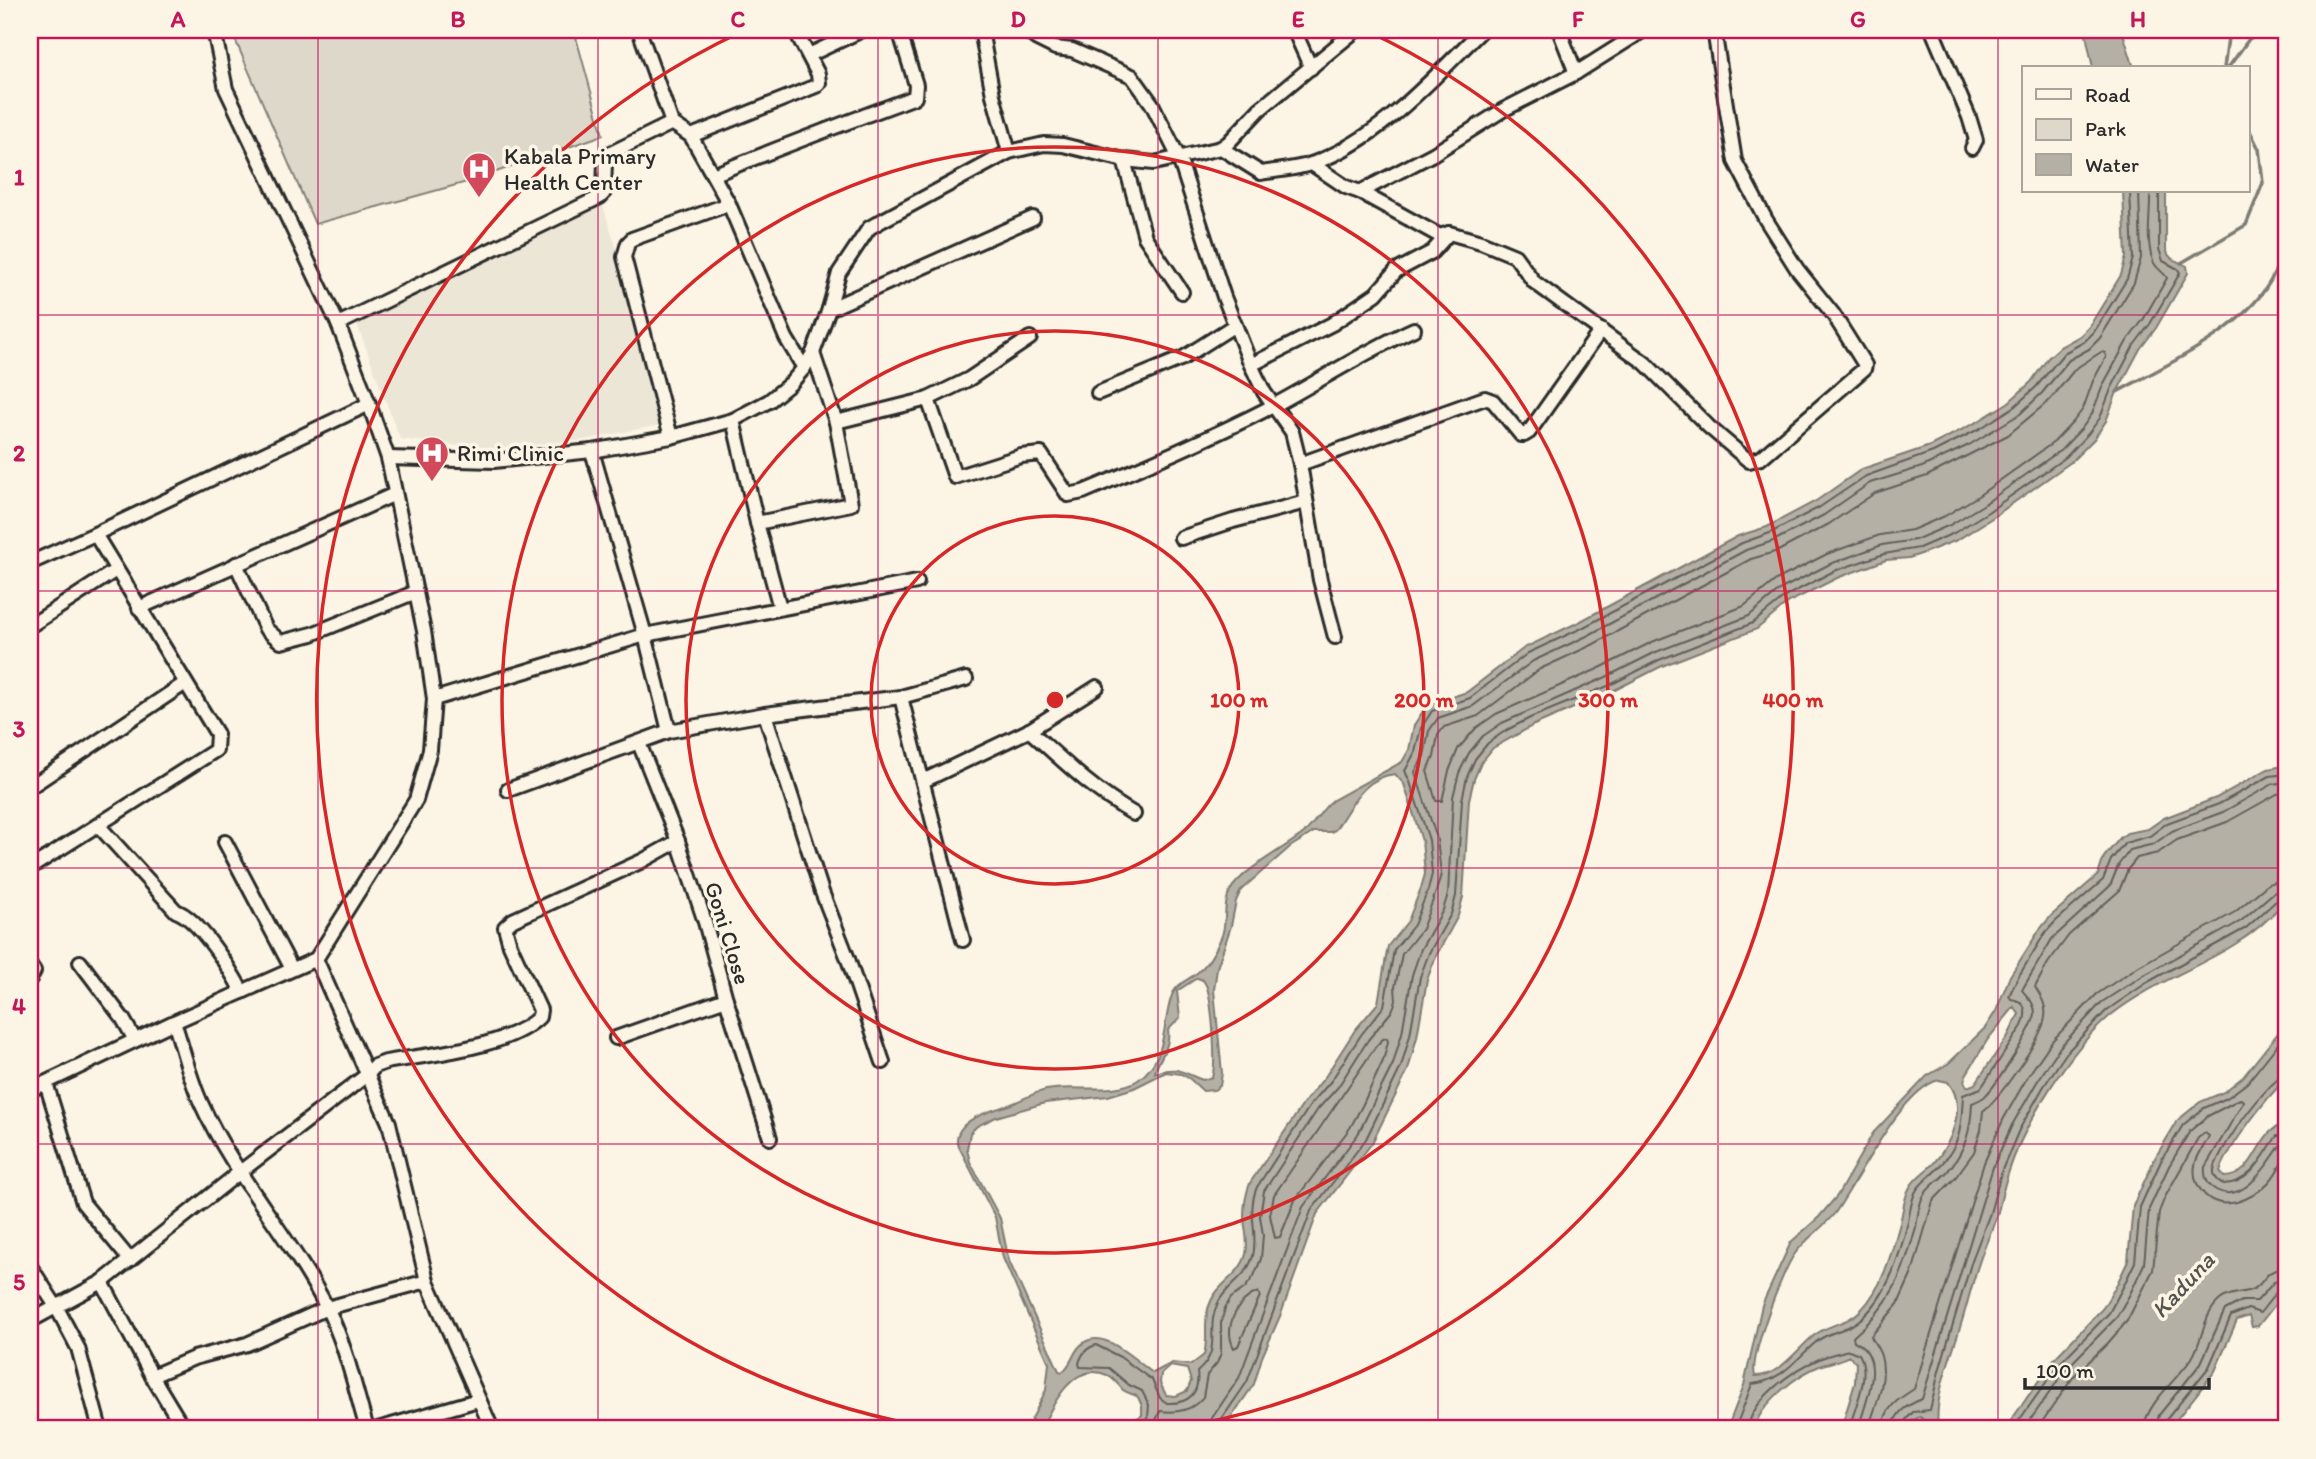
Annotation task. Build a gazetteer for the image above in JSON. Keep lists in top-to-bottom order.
{
  "streets": {
    "street": ["Goni Close"]
  },
  "water": ["Kaduna"],
  "places": {
    "hospital": ["Kabala Primary Health Center", "Rimi Clinic"]
  },
  "legend": ["Road", "Park", "Water"],
  "scale_bar": "100 m",
  "grid": {
    "columns": [
      "A",
      "B",
      "C",
      "D",
      "E",
      "F",
      "G",
      "H"
    ],
    "rows": [
      "1",
      "2",
      "3",
      "4",
      "5"
    ]
  },
  "rings": [
    "100 m",
    "200 m",
    "300 m",
    "400 m"
  ]
}
